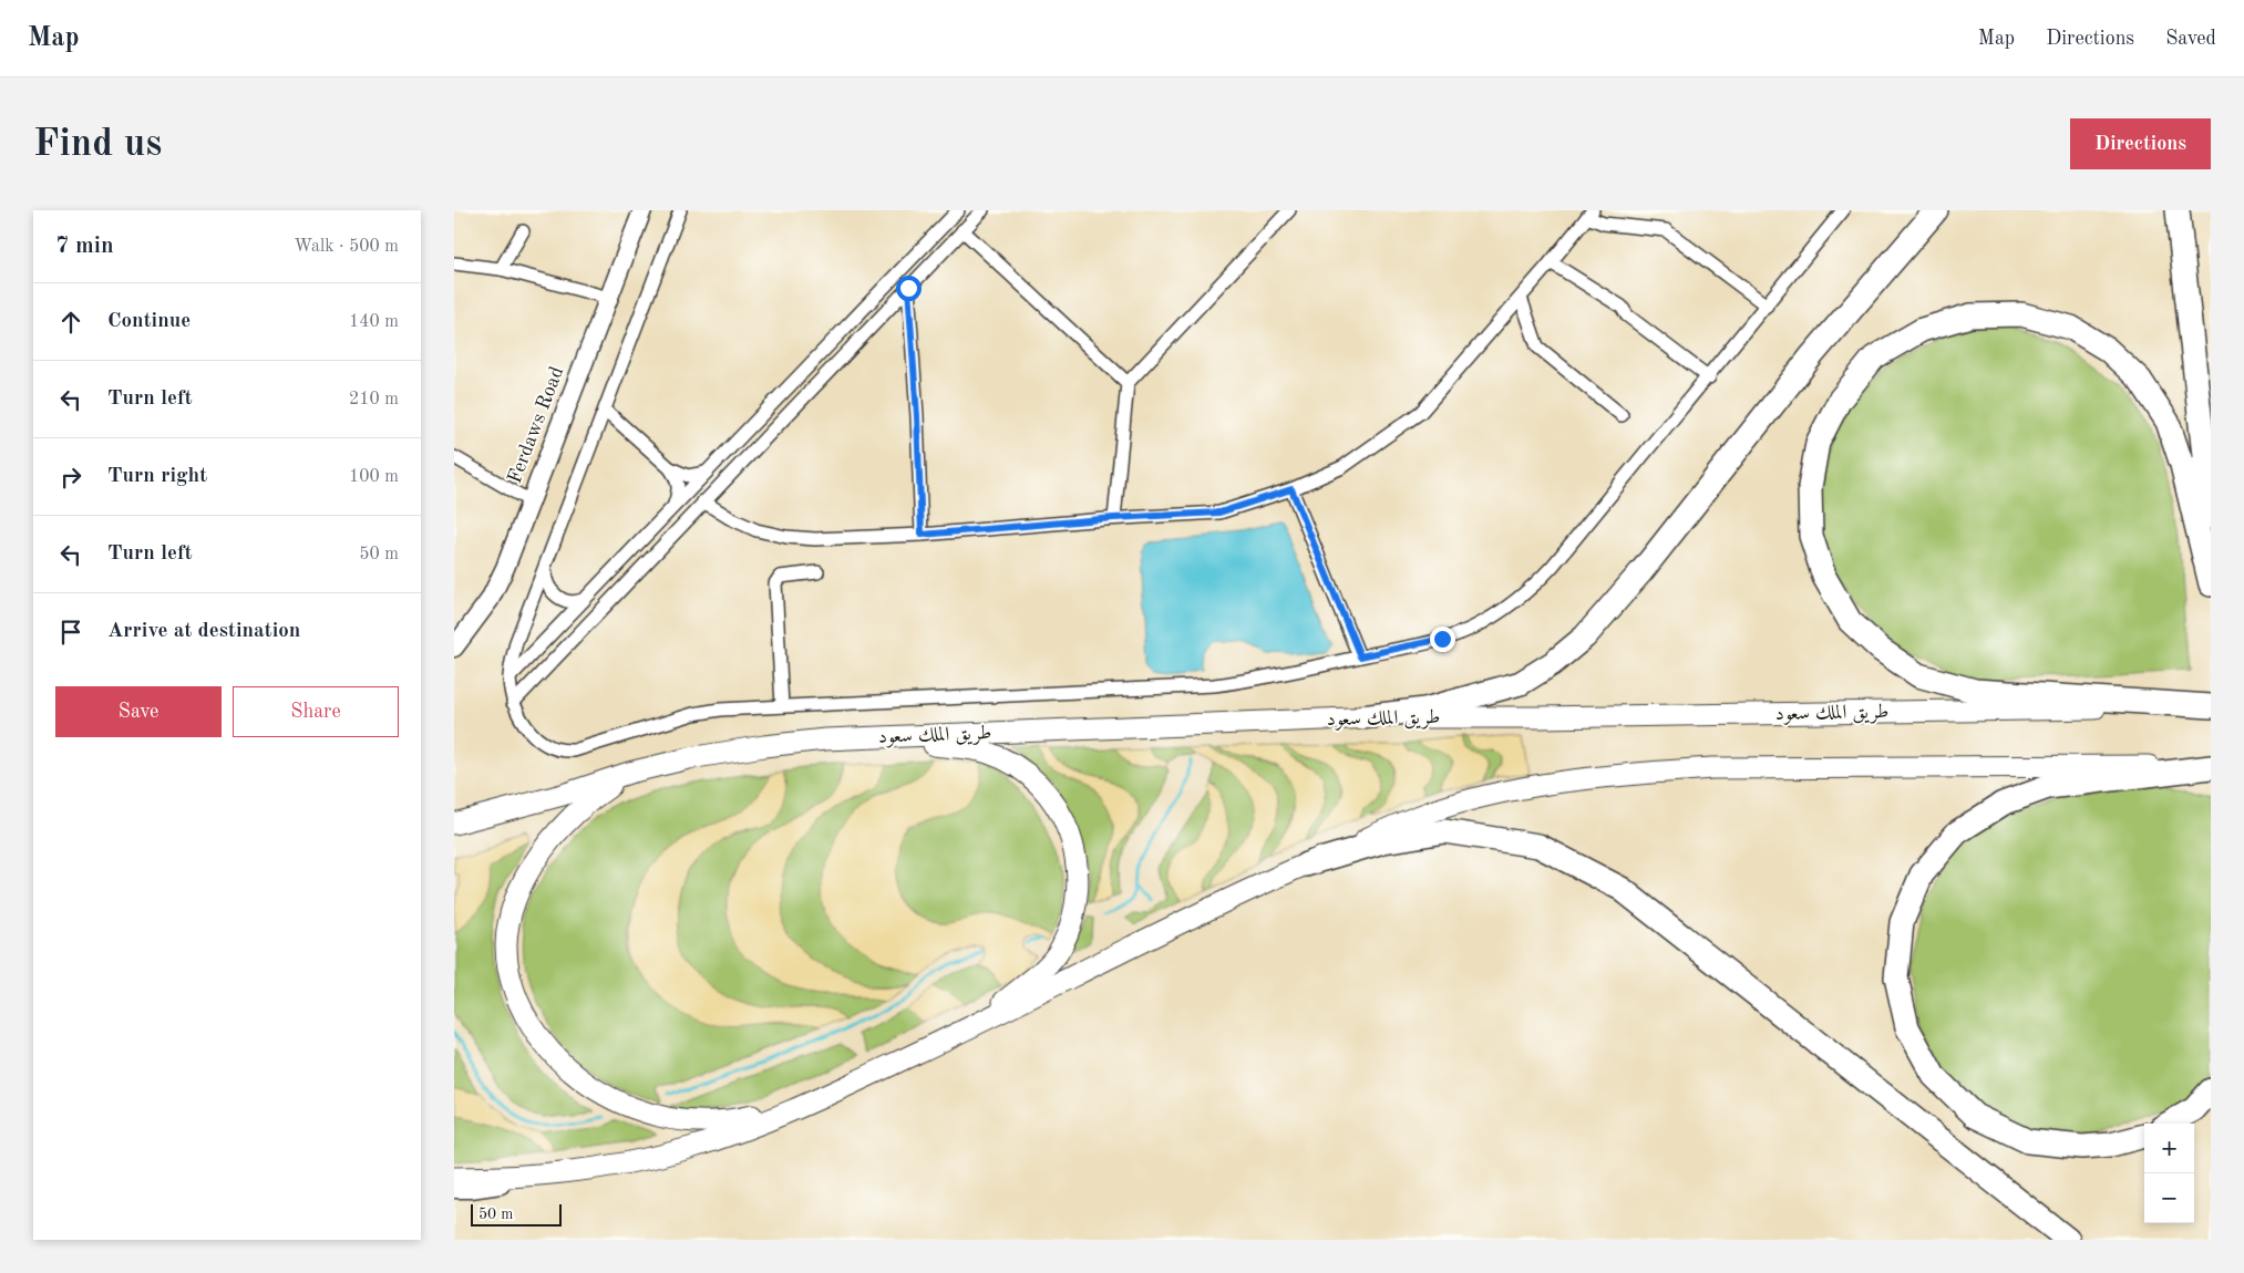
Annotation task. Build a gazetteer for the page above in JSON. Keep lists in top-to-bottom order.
{
  "streets": {
    "main road": ["طريق الملك سعود"],
    "street": ["Ferdaws Road"]
  },
  "scale_bar": "50 m",
  "page": {
    "header": "Map",
    "nav": ["Map", "Directions", "Saved"],
    "buttons": [
      "Directions",
      ["Save", "Share"]
    ],
    "title": "Find us",
    "heading": ["7 min", "Walk · 500 m"],
    "list": [
      ["Continue", "140 m"],
      ["Turn left", "210 m"],
      ["Turn right", "100 m"],
      ["Turn left", "50 m"],
      "Arrive at destination"
    ],
    "map_buttons": ["+", "−"],
    "scale": "50 m"
  }
}
